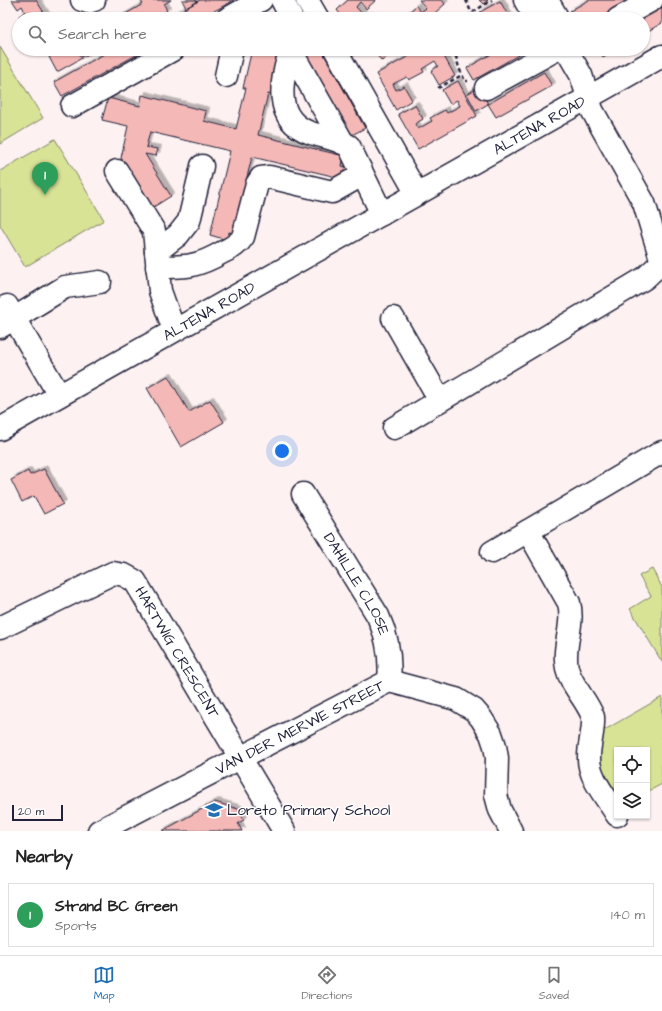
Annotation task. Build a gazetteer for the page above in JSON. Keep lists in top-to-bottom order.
{
  "streets": {
    "street": [
      "ALTENA ROAD",
      "DAHILLE CLOSE",
      "HARTWIG CRESCENT",
      "VAN DER MERWE STREET"
    ]
  },
  "crossings": [
    ["DAHILLE CLOSE", "VAN DER MERWE STREET"],
    ["HARTWIG CRESCENT", "VAN DER MERWE STREET"]
  ],
  "places": {
    "school or university": ["Loreto Primary School"]
  },
  "scale_bar": "20 m",
  "page": {
    "search": "Search here",
    "pins": "1",
    "scale": "20 m",
    "heading": "Nearby",
    "list": [
      {
        "mark": "1",
        "name": "Strand BC Green",
        "note": "Sports",
        "value": "140 m"
      }
    ],
    "nav": ["Map", "Directions", "Saved"]
  }
}
